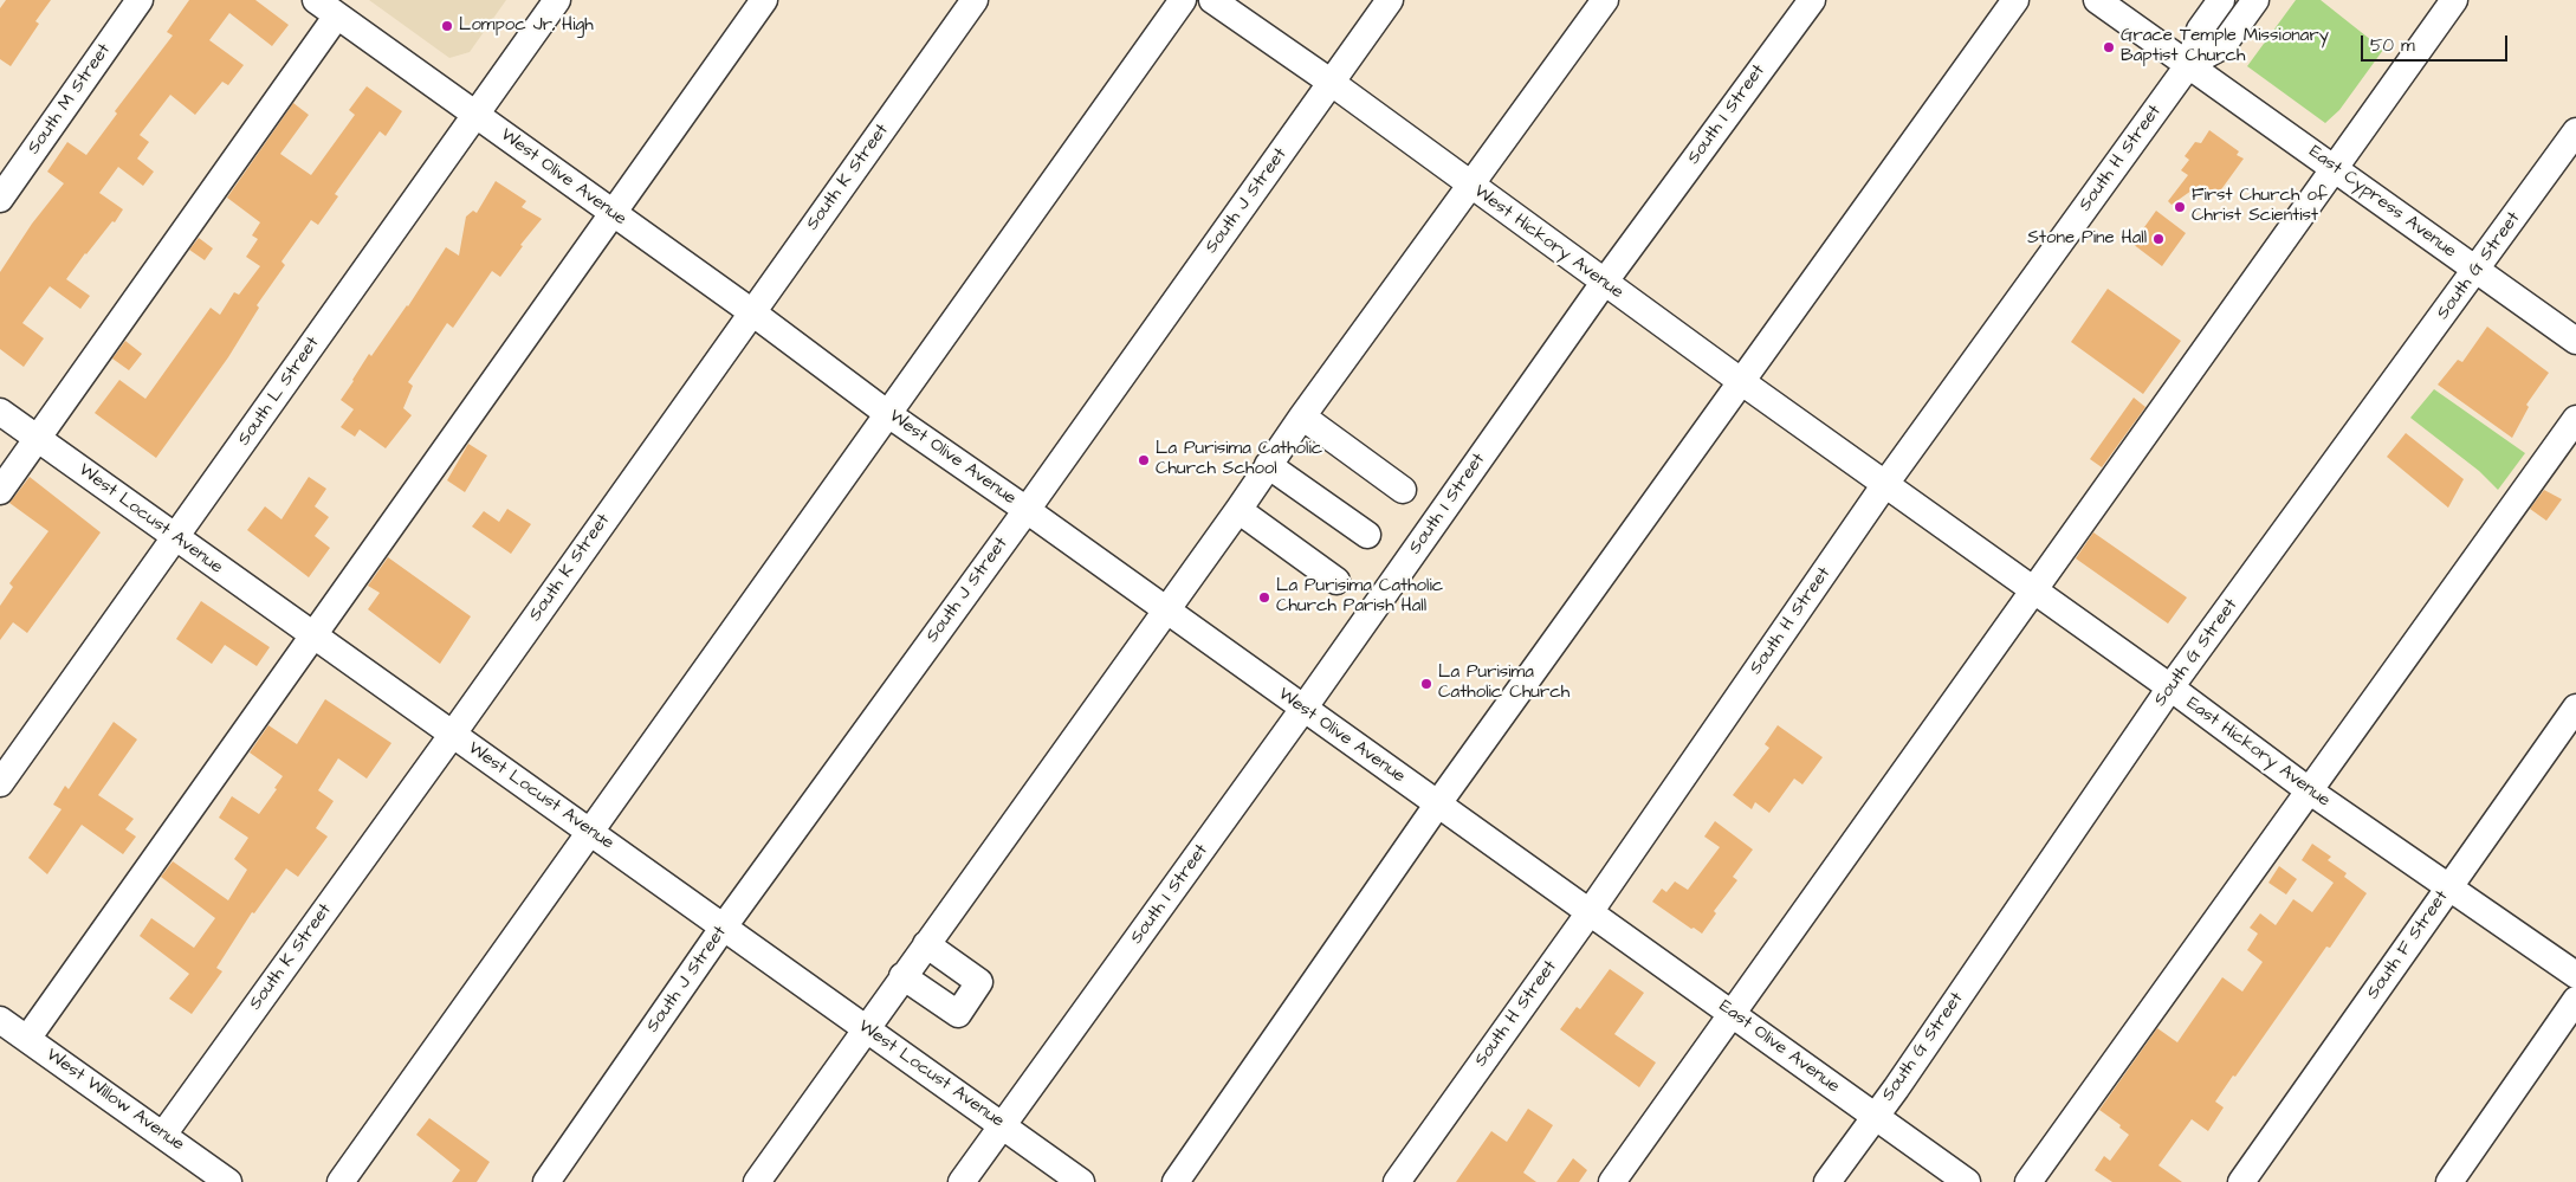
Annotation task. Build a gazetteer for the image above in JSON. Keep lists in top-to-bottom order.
{
  "streets": {
    "street": [
      "South M Street",
      "South I Street",
      "South H Street",
      "West Olive Avenue",
      "South K Street",
      "South J Street",
      "East Cypress Avenue",
      "West Hickory Avenue",
      "South G Street",
      "South L Street",
      "West Locust Avenue",
      "East Hickory Avenue",
      "South F Street",
      "East Olive Avenue",
      "West Willow Avenue"
    ]
  },
  "crossings": [
    ["South I Street", "West Olive Avenue"],
    ["South I Street", "West Hickory Avenue"],
    ["South I Street", "West Locust Avenue"],
    ["South H Street", "West Olive Avenue"],
    ["South H Street", "East Cypress Avenue"],
    ["South H Street", "West Hickory Avenue"],
    ["South H Street", "East Hickory Avenue"],
    ["South H Street", "East Olive Avenue"],
    ["West Olive Avenue", "South K Street"],
    ["West Olive Avenue", "South J Street"],
    ["West Olive Avenue", "South L Street"],
    ["West Olive Avenue", "East Olive Avenue"],
    ["South K Street", "West Locust Avenue"],
    ["South K Street", "West Willow Avenue"],
    ["South J Street", "West Hickory Avenue"],
    ["South J Street", "West Locust Avenue"],
    ["East Cypress Avenue", "South G Street"],
    ["West Hickory Avenue", "East Hickory Avenue"],
    ["South G Street", "East Hickory Avenue"],
    ["South G Street", "East Olive Avenue"],
    ["South L Street", "West Locust Avenue"],
    ["East Hickory Avenue", "South F Street"]
  ],
  "places": [
    "Lompoc Jr. High",
    "Grace Temple Missionary Baptist Church",
    "First Church of Christ Scientist",
    "Stone Pine Hall",
    "La Purisima Catholic Church School",
    "La Purisima Catholic Church Parish Hall",
    "La Purisima Catholic Church"
  ],
  "scale_bar": "50 m"
}
